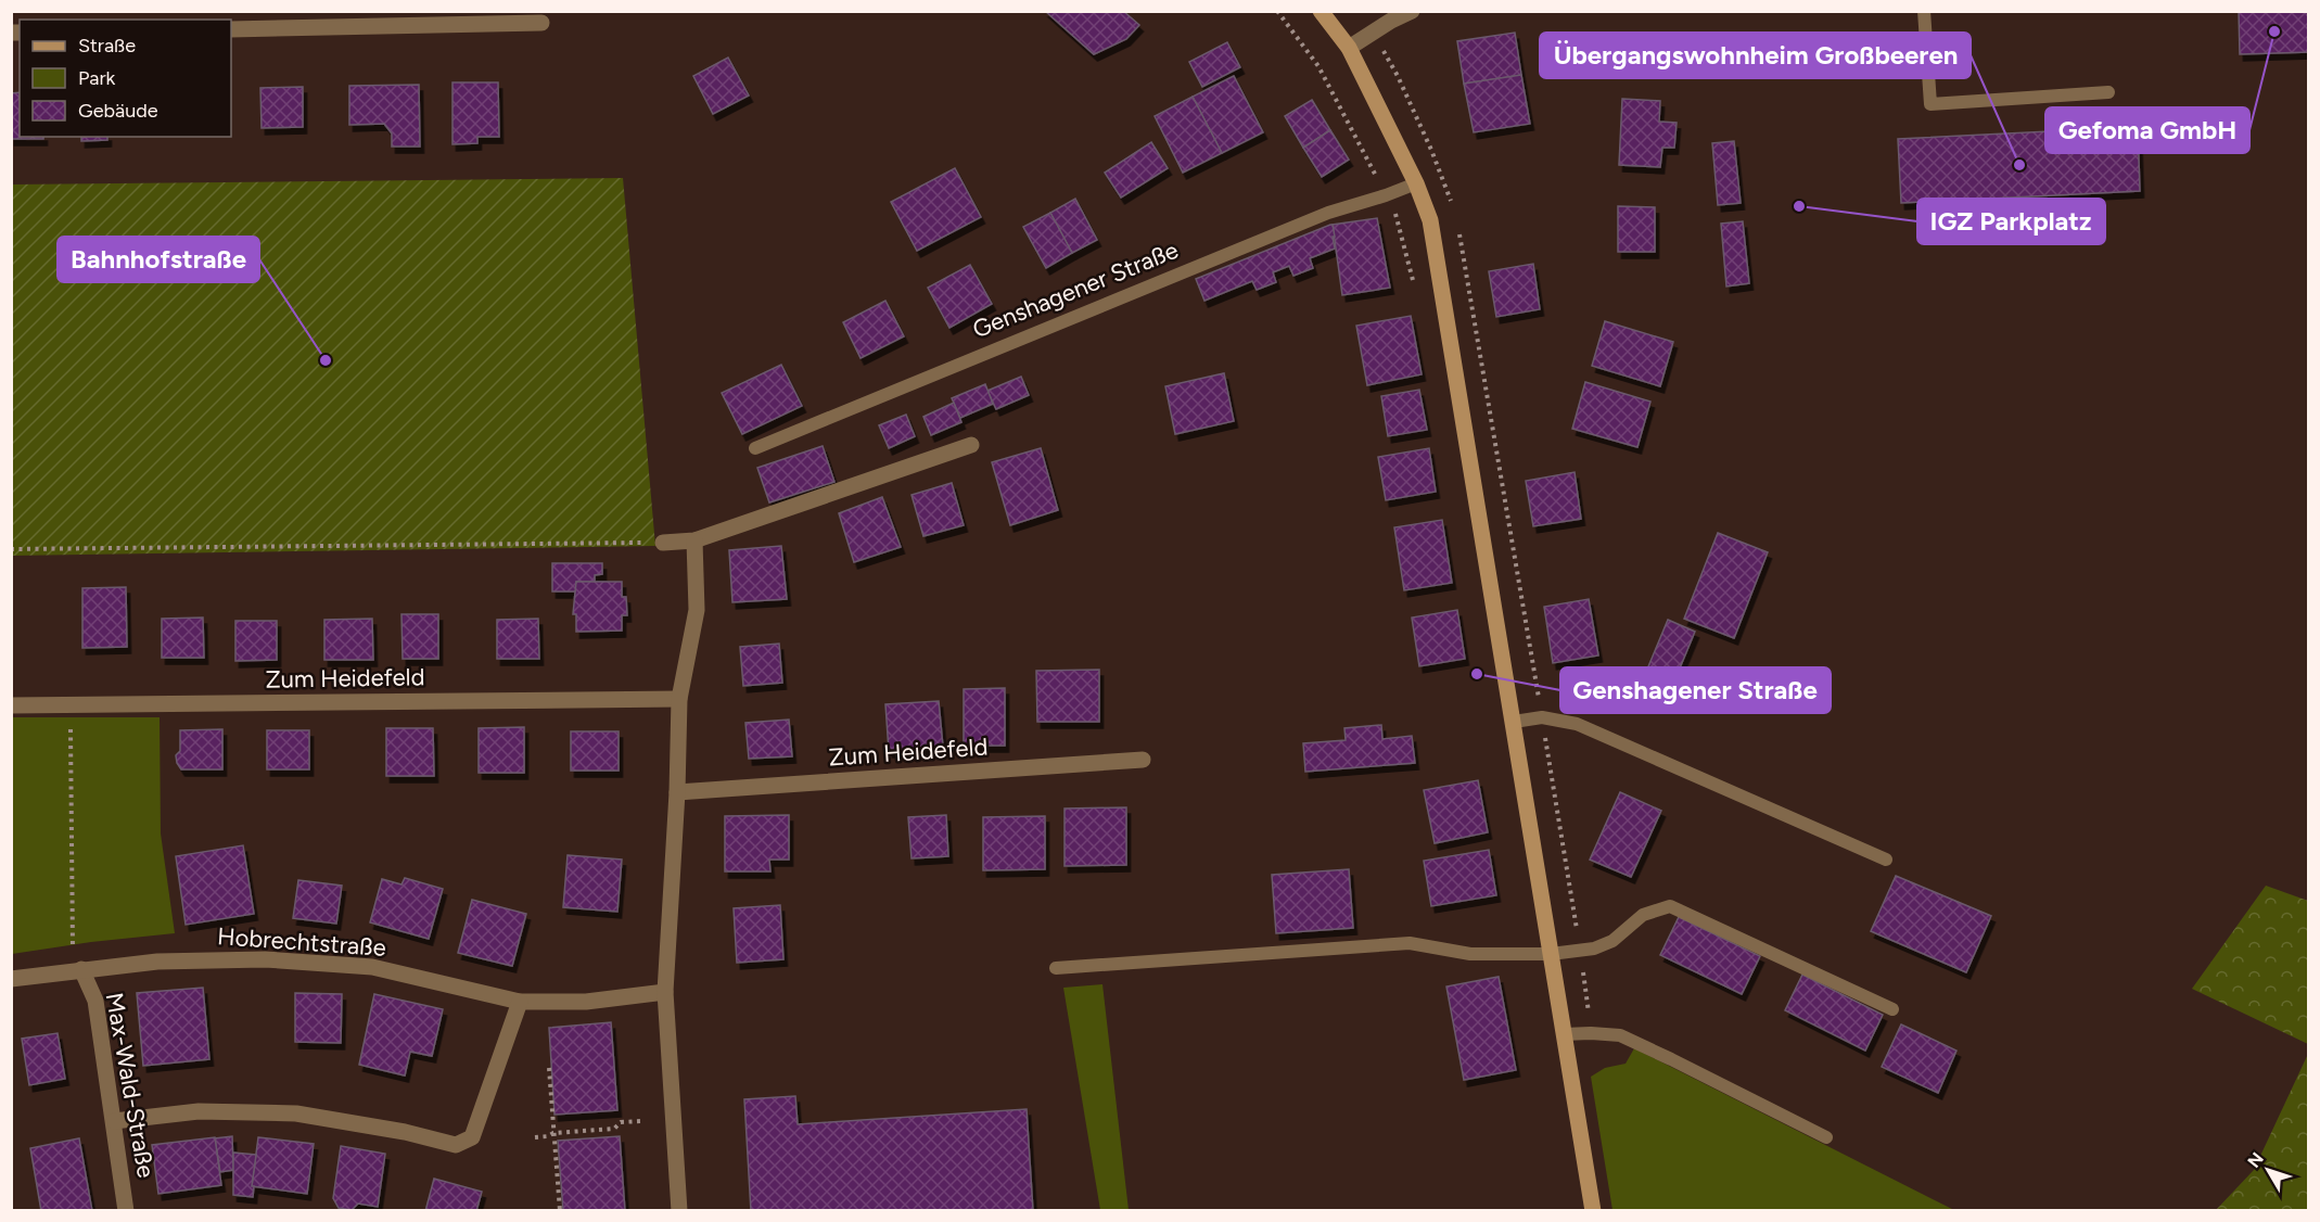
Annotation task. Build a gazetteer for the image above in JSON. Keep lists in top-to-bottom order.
{
  "streets": {
    "street": ["Zum Heidefeld", "Hobrechtstraße", "Max-Wald-Straße"],
    "lane": ["Genshagener Straße"]
  },
  "crossings": [
    ["Hobrechtstraße", "Max-Wald-Straße"]
  ],
  "places": [
    "Gefoma GmbH",
    "Übergangswohnheim Großbeeren",
    "IGZ Parkplatz",
    "Bahnhofstraße",
    "Genshagener Straße"
  ],
  "legend": ["Straße", "Park", "Gebäude"],
  "north": "top left"
}
